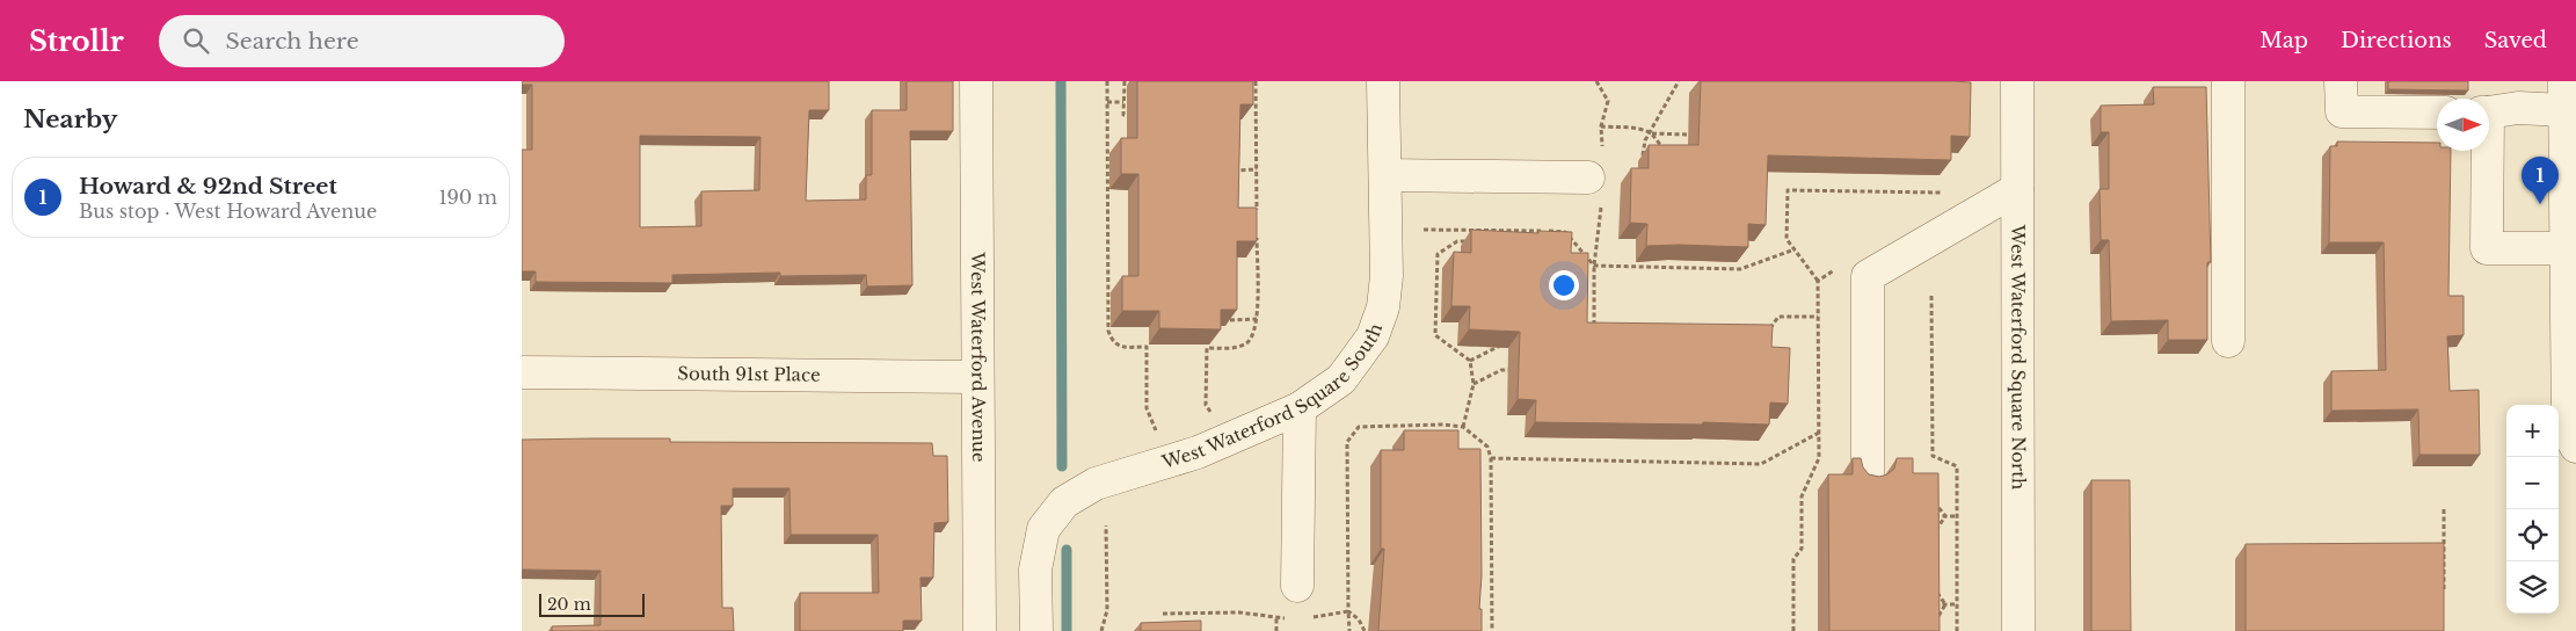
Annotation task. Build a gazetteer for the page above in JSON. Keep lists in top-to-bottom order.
{
  "streets": {
    "street": [
      "West Waterford Avenue",
      "West Waterford Square North",
      "South 91st Place",
      "West Waterford Square South"
    ]
  },
  "crossings": [
    ["West Waterford Avenue", "South 91st Place"]
  ],
  "scale_bar": "20 m",
  "north": "right",
  "page": {
    "header": "Strollr",
    "search": "Search here",
    "nav": ["Map", "Directions", "Saved"],
    "heading": "Nearby",
    "list": [
      {
        "mark": "1",
        "name": "Howard & 92nd Street",
        "note": "Bus stop · West Howard Avenue",
        "value": "190 m"
      }
    ],
    "pins": "1",
    "map_buttons": ["+", "−"],
    "scale": "20 m"
  }
}
